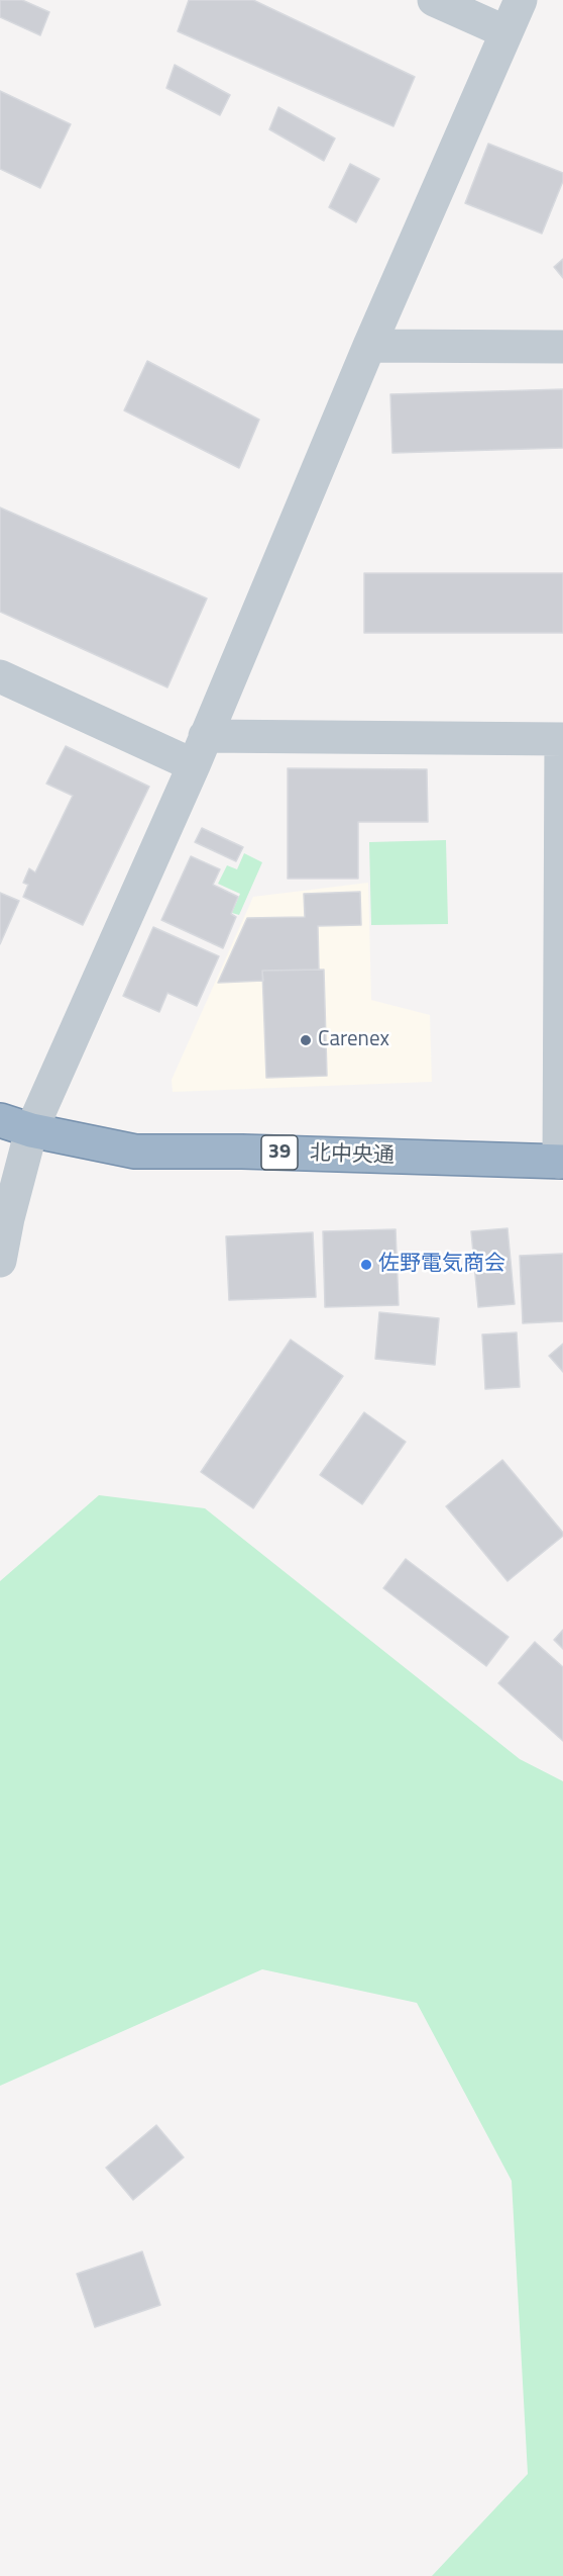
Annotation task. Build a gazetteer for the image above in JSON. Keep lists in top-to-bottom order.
{
  "streets": {
    "highway": ["39", "北中央通"]
  },
  "places": ["Carenex", "佐野電気商会"]
}
